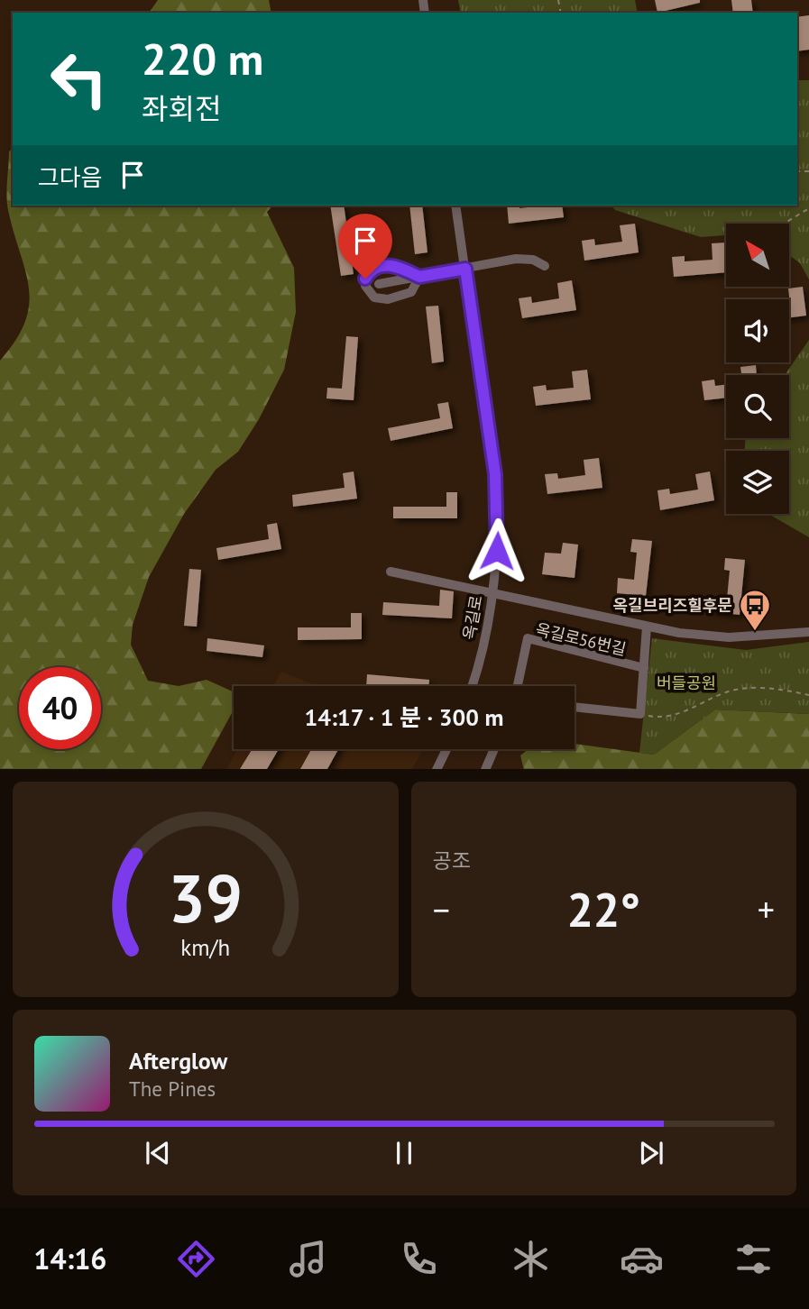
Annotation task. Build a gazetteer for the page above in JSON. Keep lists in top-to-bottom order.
{
  "streets": {
    "street": ["옥길로", "옥길로56번길"]
  },
  "crossings": [
    ["옥길로", "옥길로56번길"]
  ],
  "parks": ["버들공원"],
  "places": {
    "bus stop": ["옥길브리즈힐후문"]
  },
  "north": "top left",
  "page": {
    "turn": ["220 m", "좌회전"],
    "then": "그다음",
    "limit": "40",
    "trip": "14:17 · 1 분 · 300 m",
    "tile": "공조",
    "heat": ["−", "22°", "+"],
    "song": ["Afterglow", "The Pines"],
    "tabs": "14:16",
    "gauge": ["39", "km/h"]
  }
}
